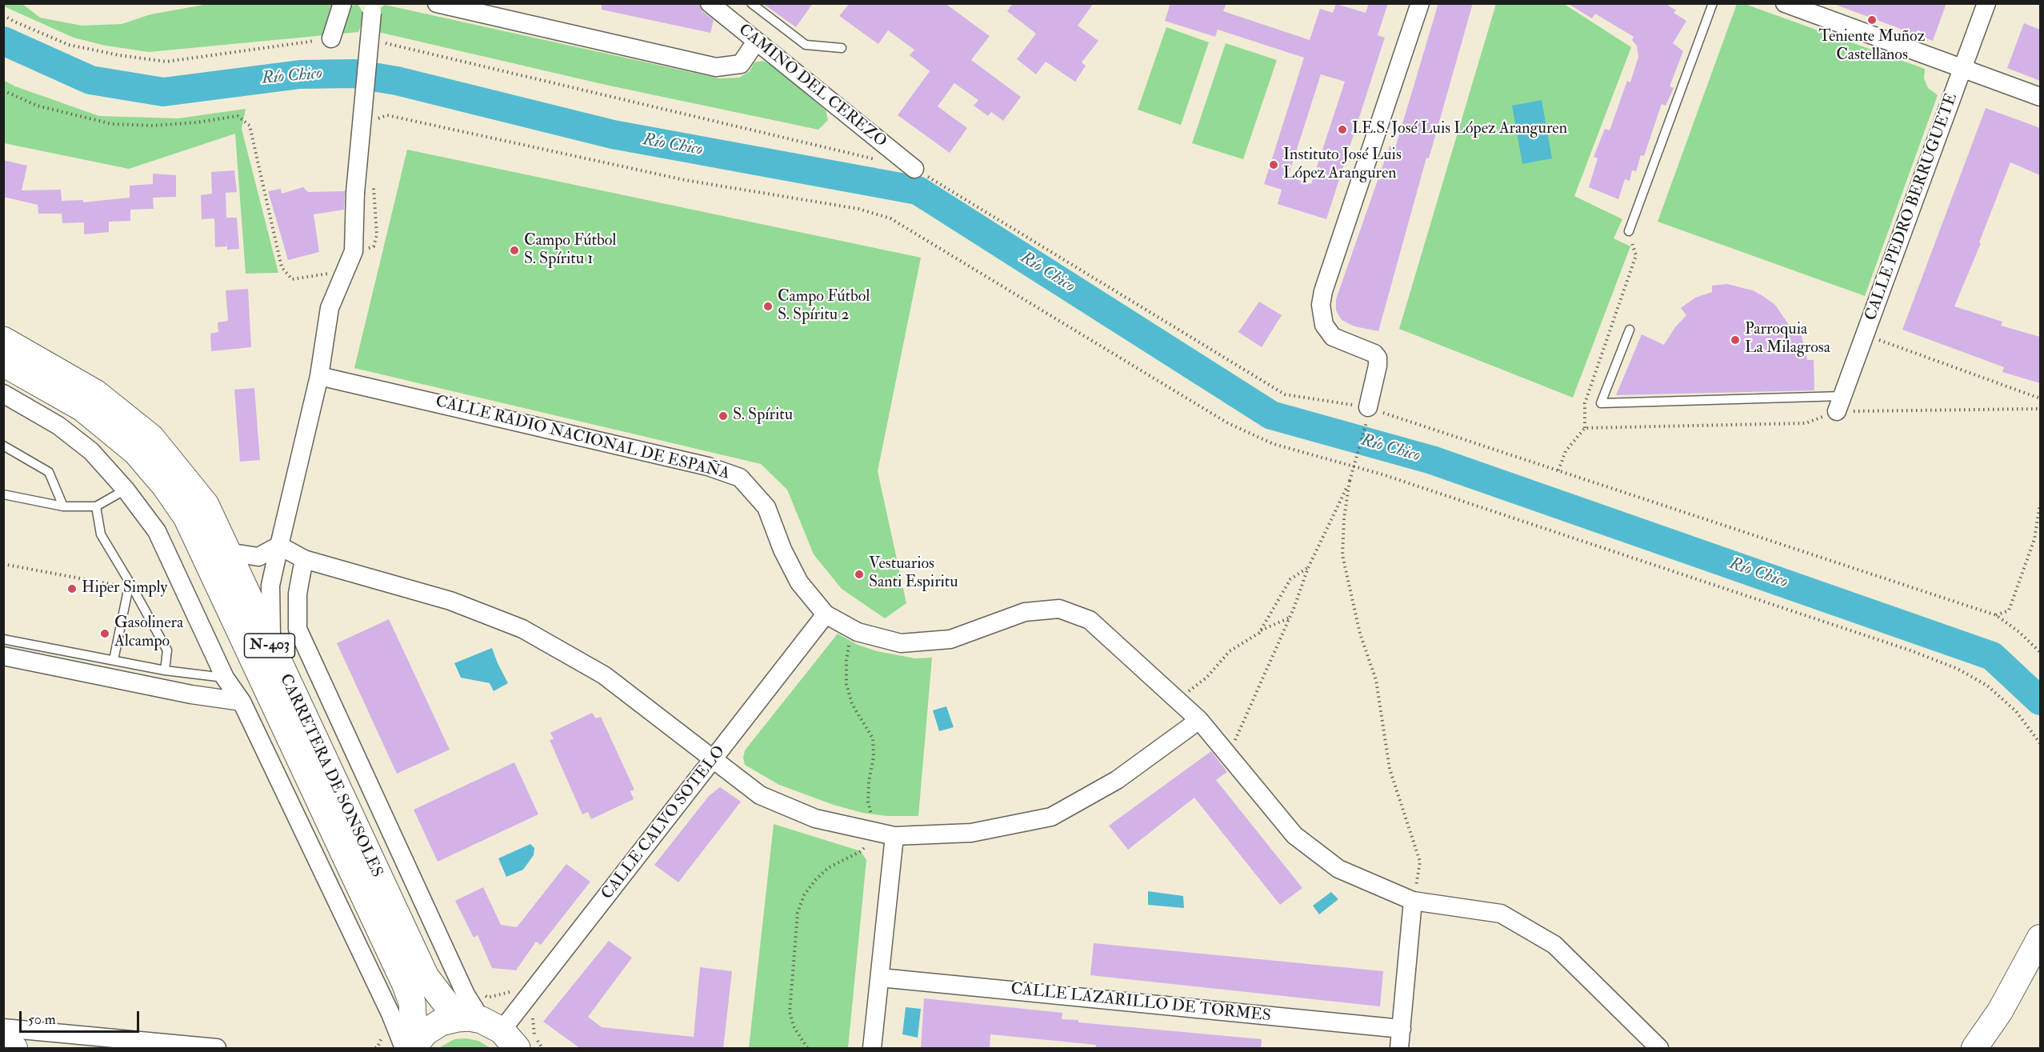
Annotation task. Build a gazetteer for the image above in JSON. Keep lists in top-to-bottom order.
{
  "streets": {
    "highway": ["N-403", "CARRETERA DE SONSOLES"],
    "street": [
      "CAMINO DEL CEREZO",
      "CALLE PEDRO BERRUGUETE",
      "CALLE RADIO NACIONAL DE ESPAÑA",
      "CALLE CALVO SOTELO",
      "CALLE LAZARILLO DE TORMES"
    ]
  },
  "crossings": [
    ["CALLE RADIO NACIONAL DE ESPAÑA", "CALLE CALVO SOTELO"],
    ["CARRETERA DE SONSOLES", "CALLE CALVO SOTELO"]
  ],
  "water": ["Río Chico"],
  "places": [
    "Teniente Muñoz Castellanos",
    "I.E.S. José Luis López Aranguren",
    "Instituto José Luis López Aranguren",
    "Campo Fútbol S. Spíritu 1",
    "Campo Fútbol S. Spíritu 2",
    "Parroquia La Milagrosa",
    "S. Spíritu",
    "Vestuarios Santi Espiritu",
    "Hiper Simply",
    "Gasolinera Alcampo"
  ],
  "scale_bar": "50 m"
}
